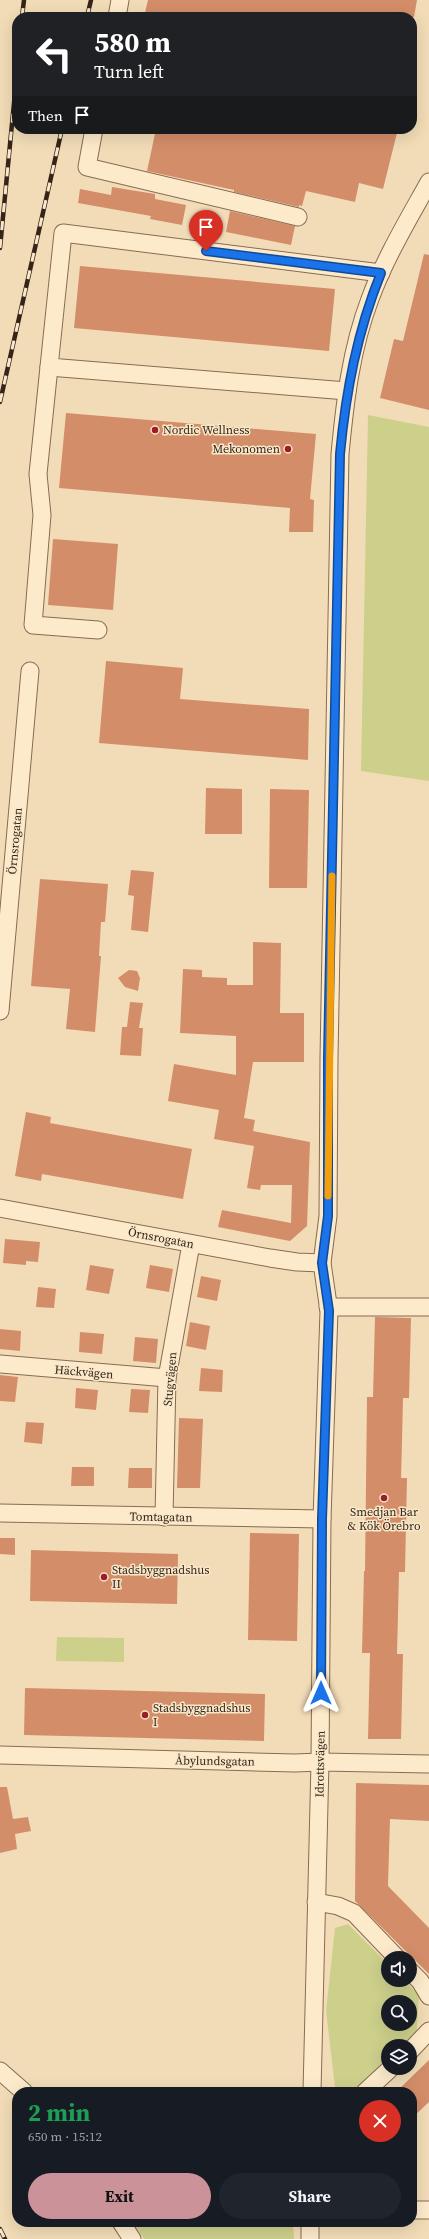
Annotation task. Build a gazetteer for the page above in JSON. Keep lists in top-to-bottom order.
{
  "streets": {
    "street": [
      "Örnsrogatan",
      "Häckvägen",
      "Stugvägen",
      "Tomtagatan",
      "Åbylundsgatan",
      "Idrottsvägen"
    ]
  },
  "crossings": [
    ["Örnsrogatan", "Stugvägen"],
    ["Örnsrogatan", "Idrottsvägen"],
    ["Häckvägen", "Stugvägen"],
    ["Stugvägen", "Tomtagatan"],
    ["Tomtagatan", "Idrottsvägen"],
    ["Åbylundsgatan", "Idrottsvägen"]
  ],
  "places": [
    "Nordic Wellness",
    "Mekonomen",
    "Smedjan Bar & Kök Örebro",
    "Stadsbyggnadshus II",
    "Stadsbyggnadshus I"
  ],
  "page": {
    "turn": ["580 m", "Turn left"],
    "then": "Then",
    "heading": ["2 min", "650 m · 15:12"],
    "buttons": ["Exit", "Share"]
  }
}
